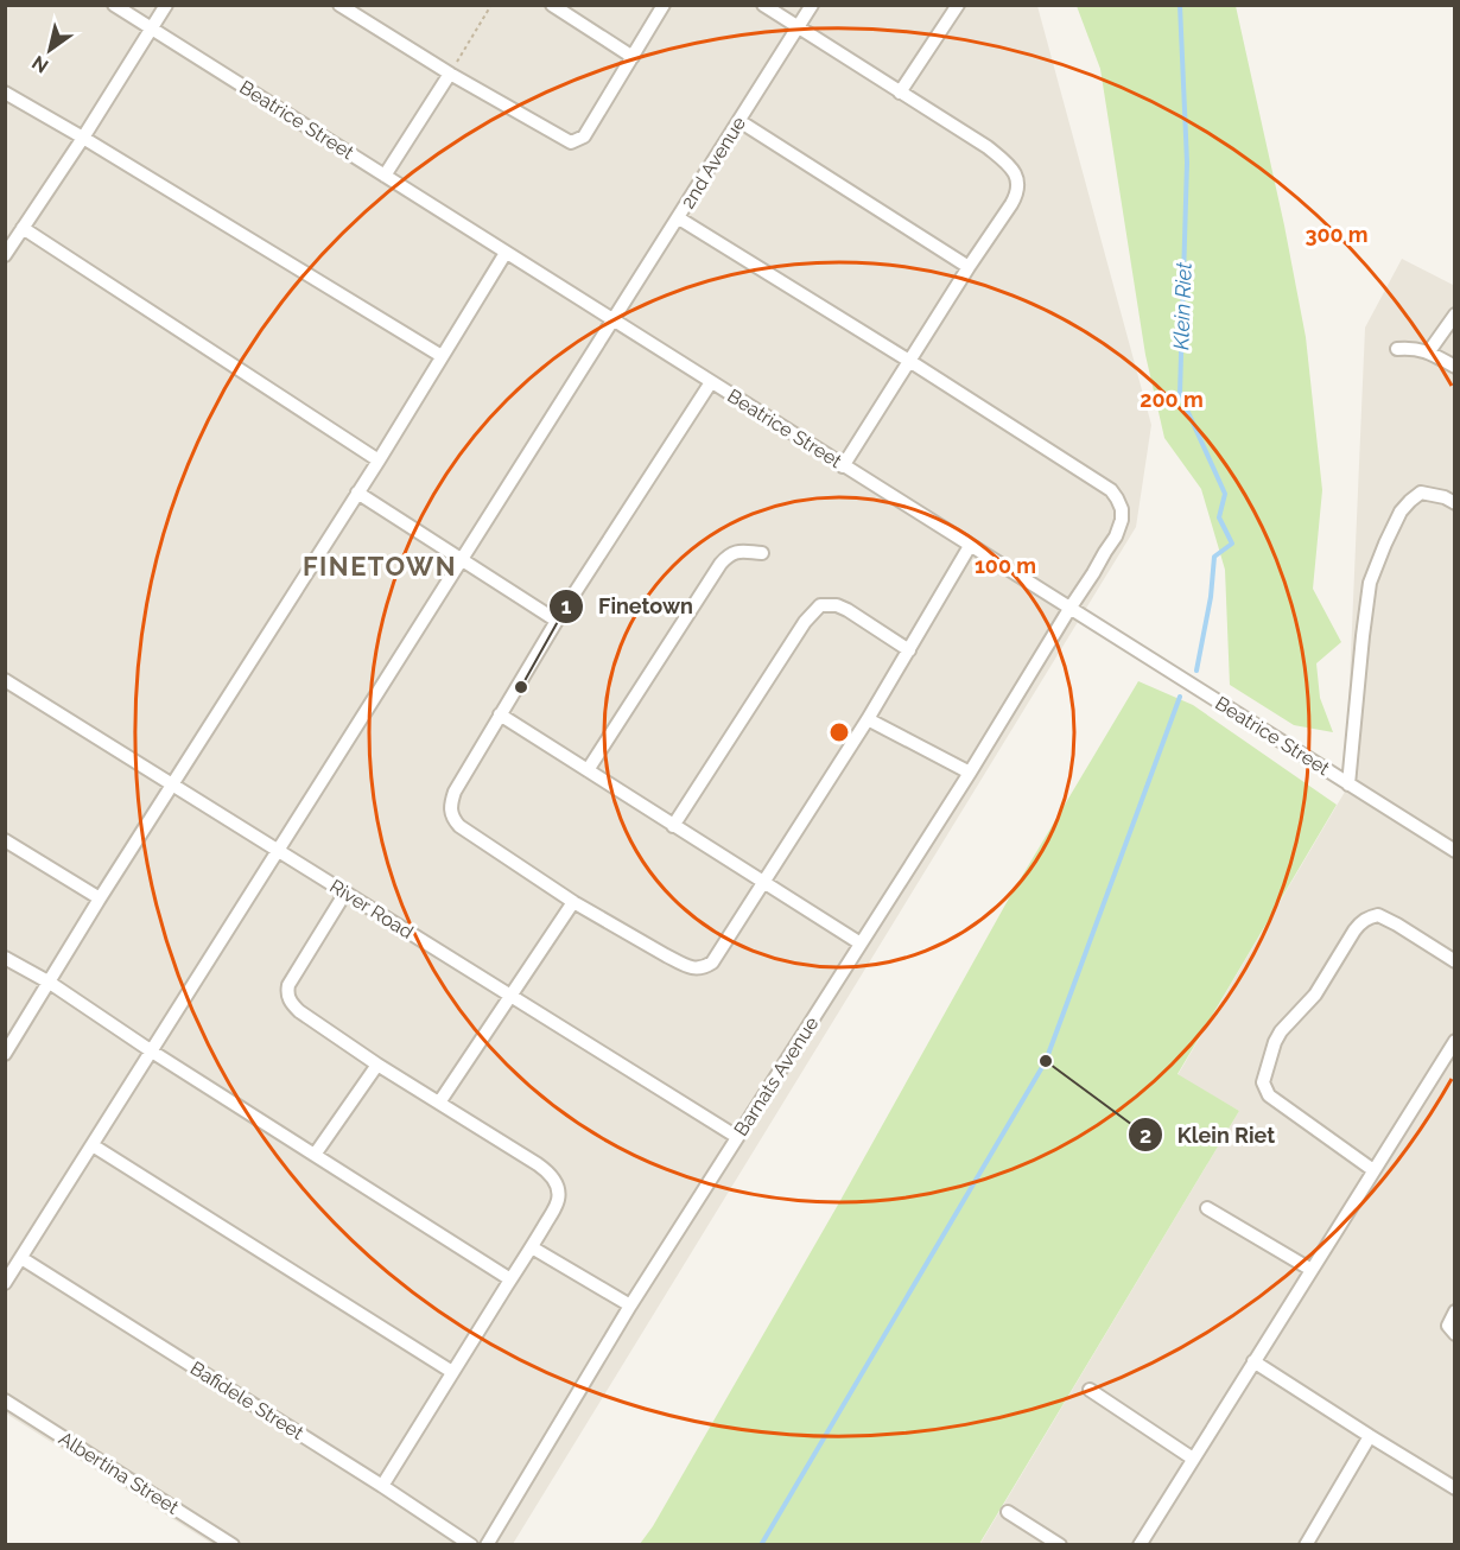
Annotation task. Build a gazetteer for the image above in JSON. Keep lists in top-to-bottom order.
{
  "streets": {
    "street": [
      "Beatrice Street",
      "2nd Avenue",
      "River Road",
      "Barnats Avenue",
      "Bafidele Street",
      "Albertina Street"
    ]
  },
  "crossings": [
    ["Beatrice Street", "2nd Avenue"],
    ["Beatrice Street", "Barnats Avenue"],
    ["2nd Avenue", "River Road"],
    ["2nd Avenue", "Barnats Avenue"],
    ["2nd Avenue", "Bafidele Street"],
    ["River Road", "Barnats Avenue"]
  ],
  "districts": ["FINETOWN"],
  "water": ["Klein Riet"],
  "places": ["Finetown", "Klein Riet"],
  "north": "bottom left",
  "rings": ["300 m", "200 m", "100 m"]
}
